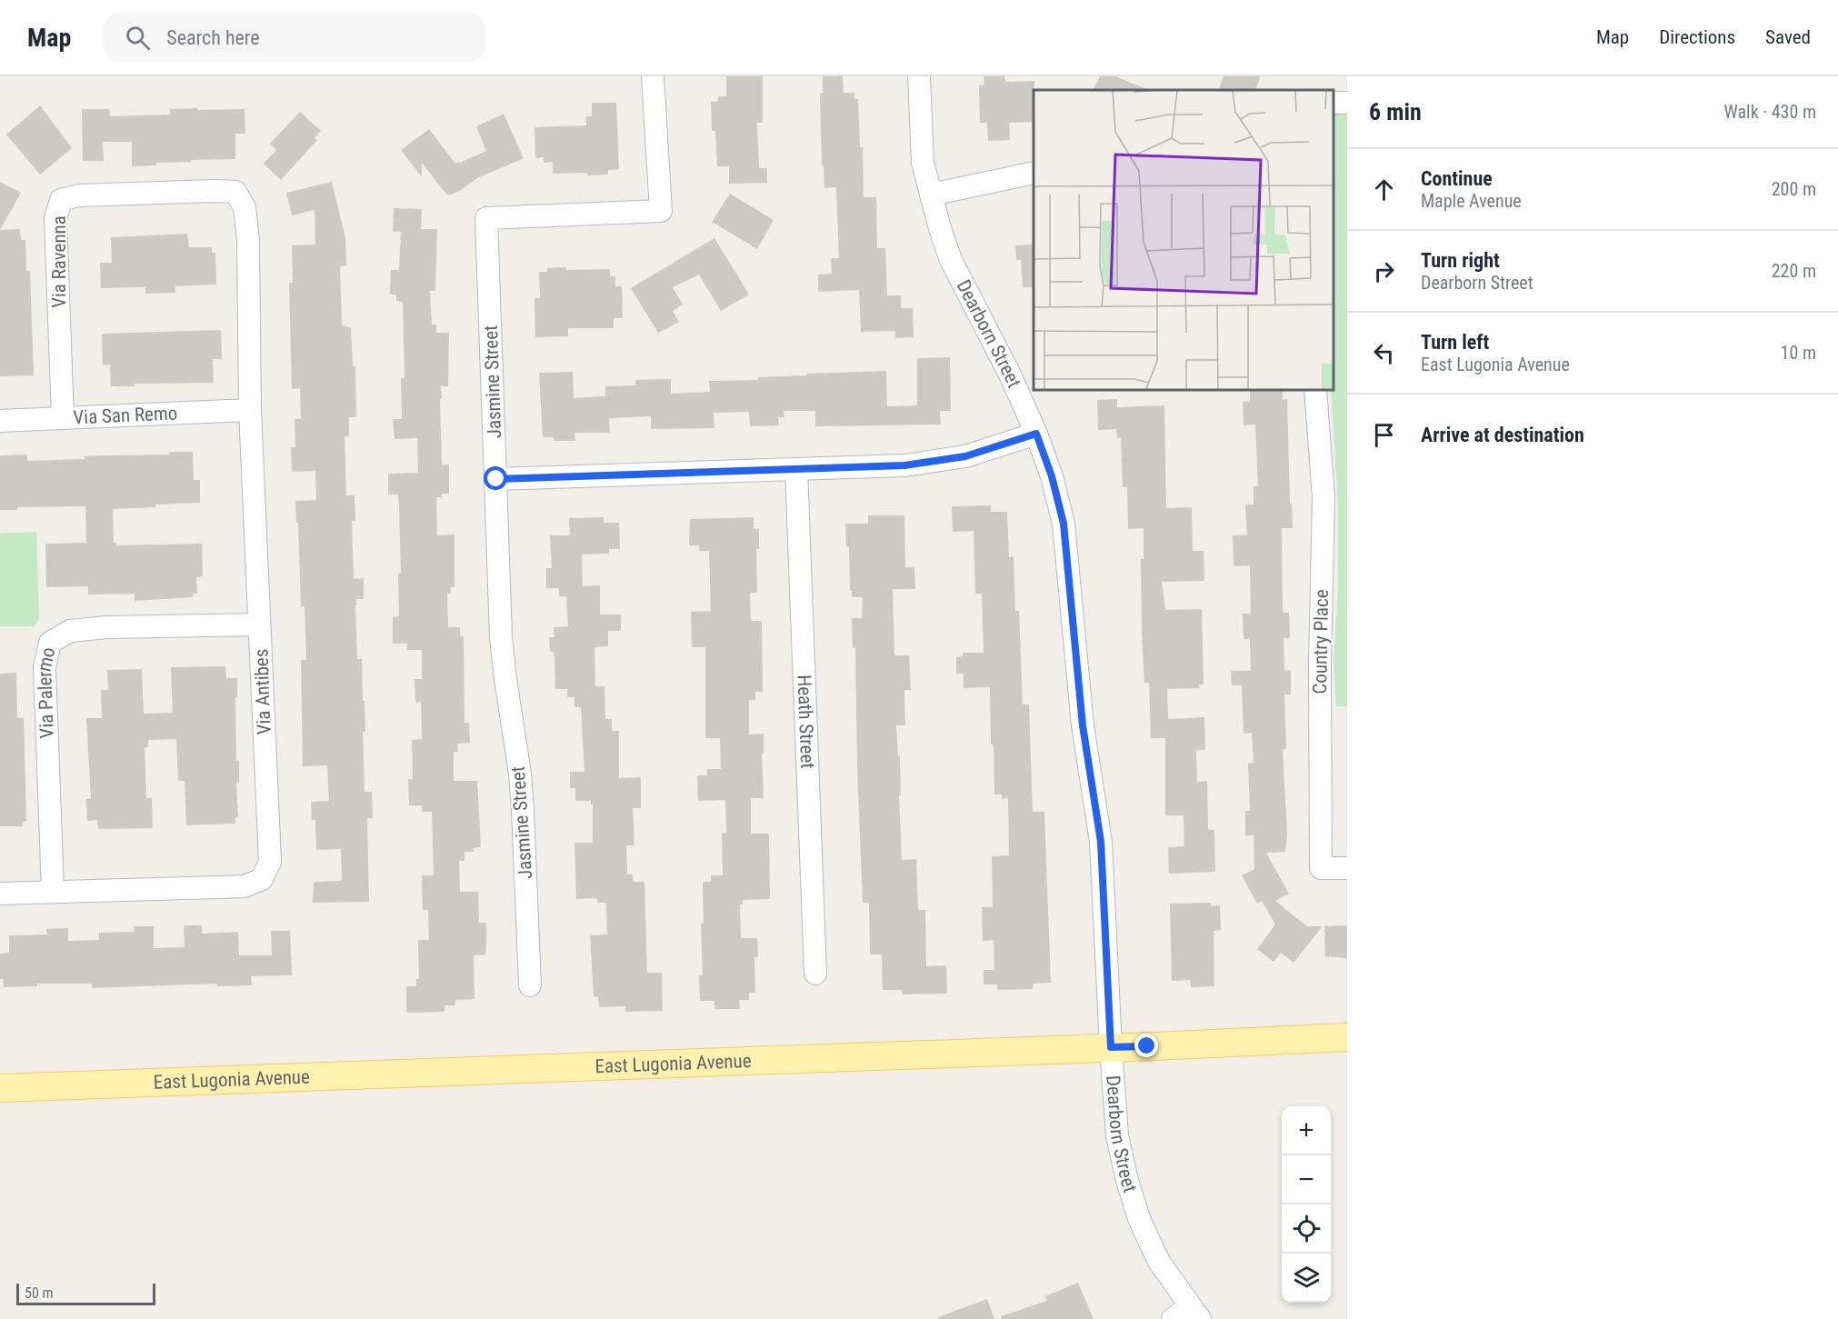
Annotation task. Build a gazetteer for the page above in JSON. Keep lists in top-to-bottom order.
{
  "streets": {
    "main road": ["East Lugonia Avenue"],
    "street": [
      "Via Ravenna",
      "Dearborn Street",
      "Jasmine Street",
      "Via San Remo",
      "Country Place",
      "Via Antibes",
      "Via Palermo",
      "Heath Street"
    ]
  },
  "crossings": [
    ["Via Ravenna", "Via San Remo"],
    ["Via Ravenna", "Via Antibes"],
    ["Dearborn Street", "East Lugonia Avenue"],
    ["Via San Remo", "Via Antibes"],
    ["Via Antibes", "Via Palermo"]
  ],
  "scale_bar": "50 m",
  "page": {
    "header": "Map",
    "search": "Search here",
    "nav": ["Map", "Directions", "Saved"],
    "heading": ["6 min", "Walk · 430 m"],
    "list": [
      ["Continue", "Maple Avenue", "200 m"],
      ["Turn right", "Dearborn Street", "220 m"],
      ["Turn left", "East Lugonia Avenue", "10 m"],
      "Arrive at destination"
    ],
    "map_buttons": ["+", "−"],
    "scale": "50 m"
  }
}
